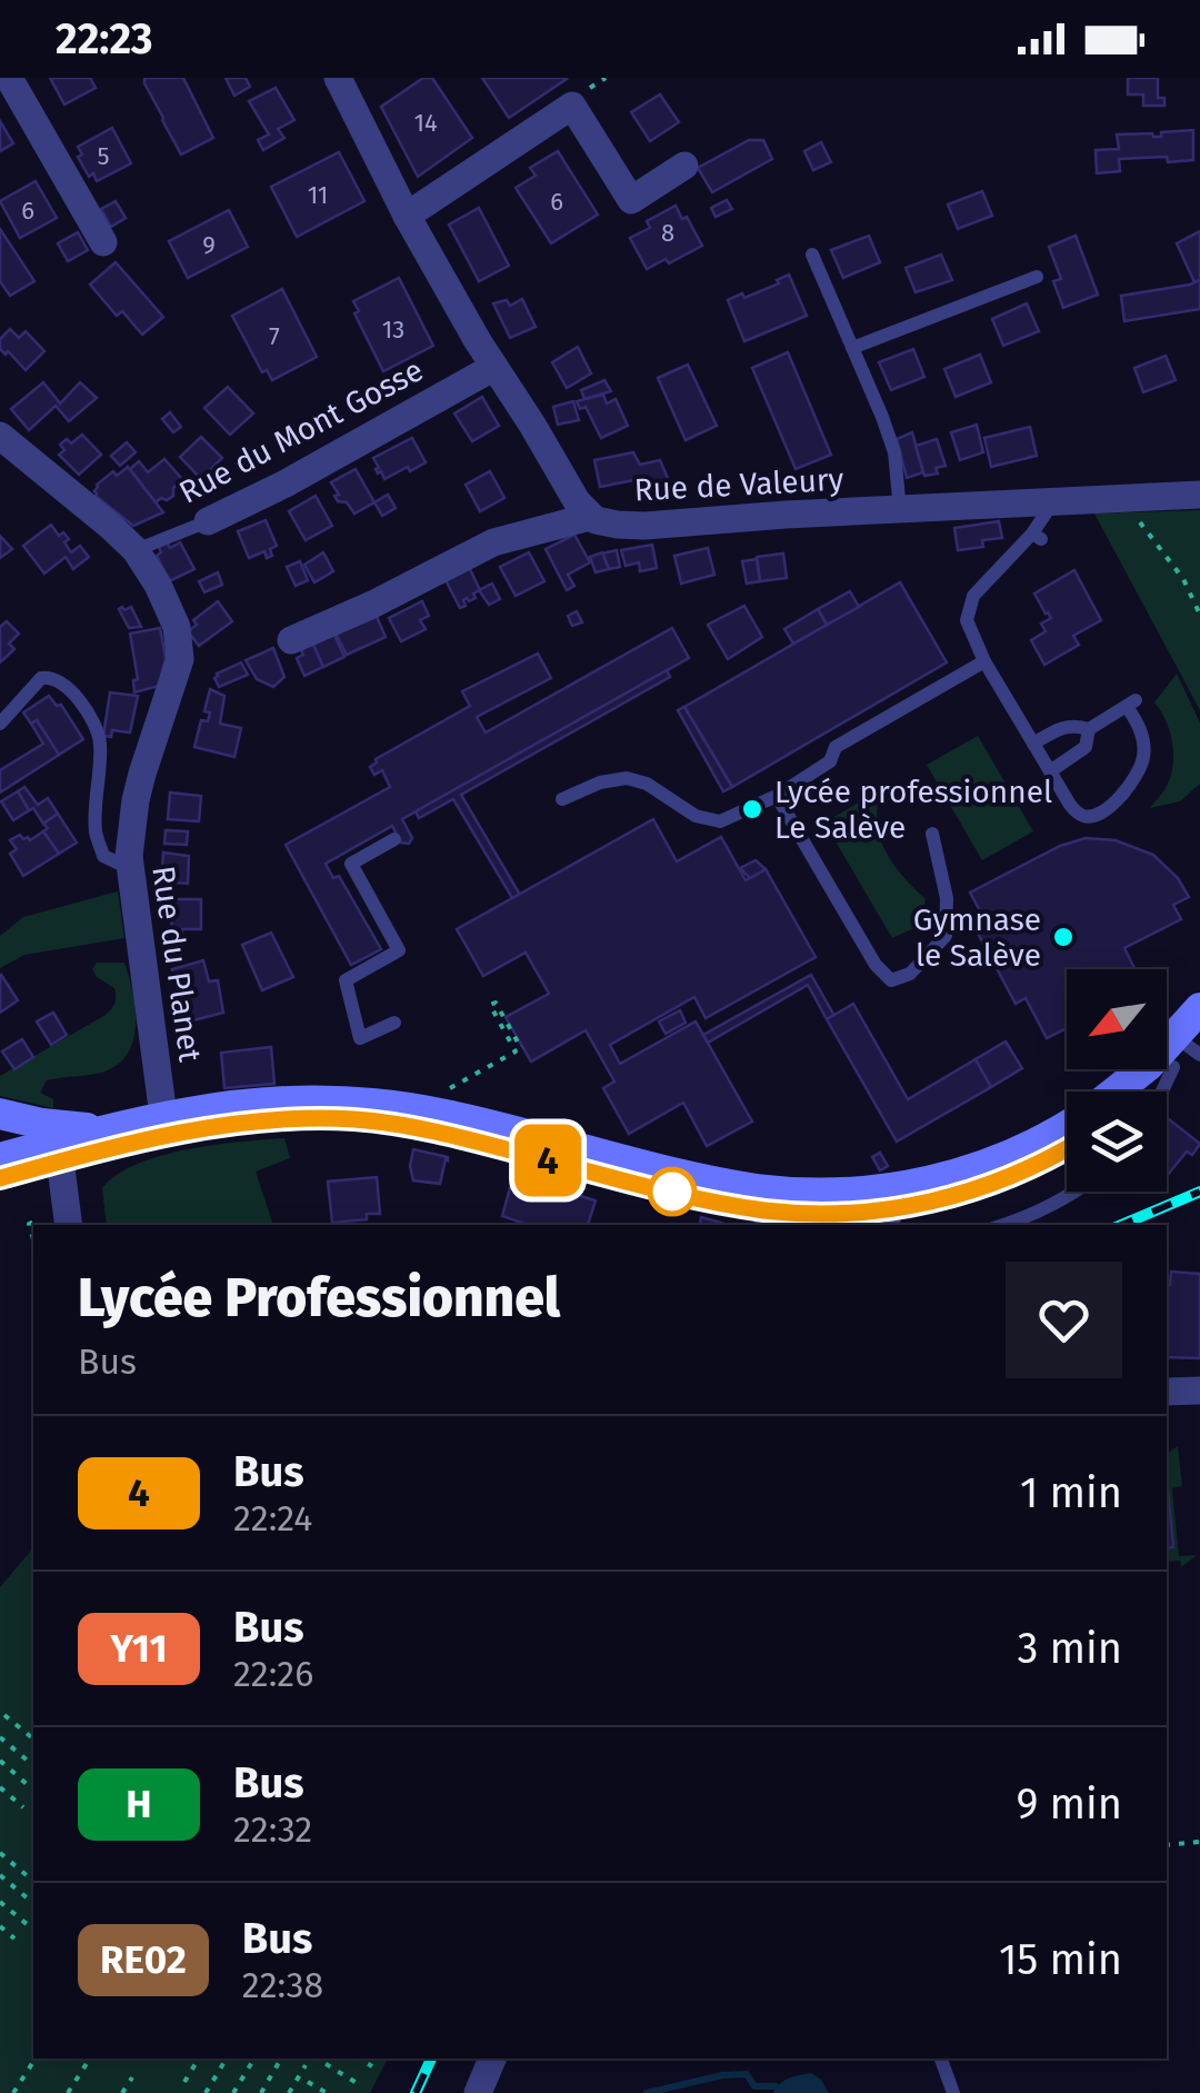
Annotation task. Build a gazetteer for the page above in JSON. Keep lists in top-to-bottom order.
{
  "streets": {
    "street": ["Rue du Mont Gosse", "Rue de Valeury", "Rue du Planet"]
  },
  "crossings": [
    ["Rue du Mont Gosse", "Rue de Valeury"],
    ["Rue du Mont Gosse", "Rue du Planet"]
  ],
  "places": ["Lycée professionnel Le Salève", "Gymnase le Salève"],
  "lines": ["bus line 4"],
  "house_numbers": [
    "14",
    "5",
    "11",
    "6",
    "6",
    "8",
    "9",
    "13",
    "7"
  ],
  "north": "bottom left",
  "page": {
    "status": "22:23",
    "on_map": "4",
    "heading": ["Lycée Professionnel", "Bus"],
    "list": [
      {
        "mark": "4",
        "name": "Bus",
        "note": "22:24",
        "value": "1 min"
      },
      {
        "mark": "Y11",
        "name": "Bus",
        "note": "22:26",
        "value": "3 min"
      },
      {
        "mark": "H",
        "name": "Bus",
        "note": "22:32",
        "value": "9 min"
      },
      {
        "mark": "RE02",
        "name": "Bus",
        "note": "22:38",
        "value": "15 min"
      }
    ]
  }
}
